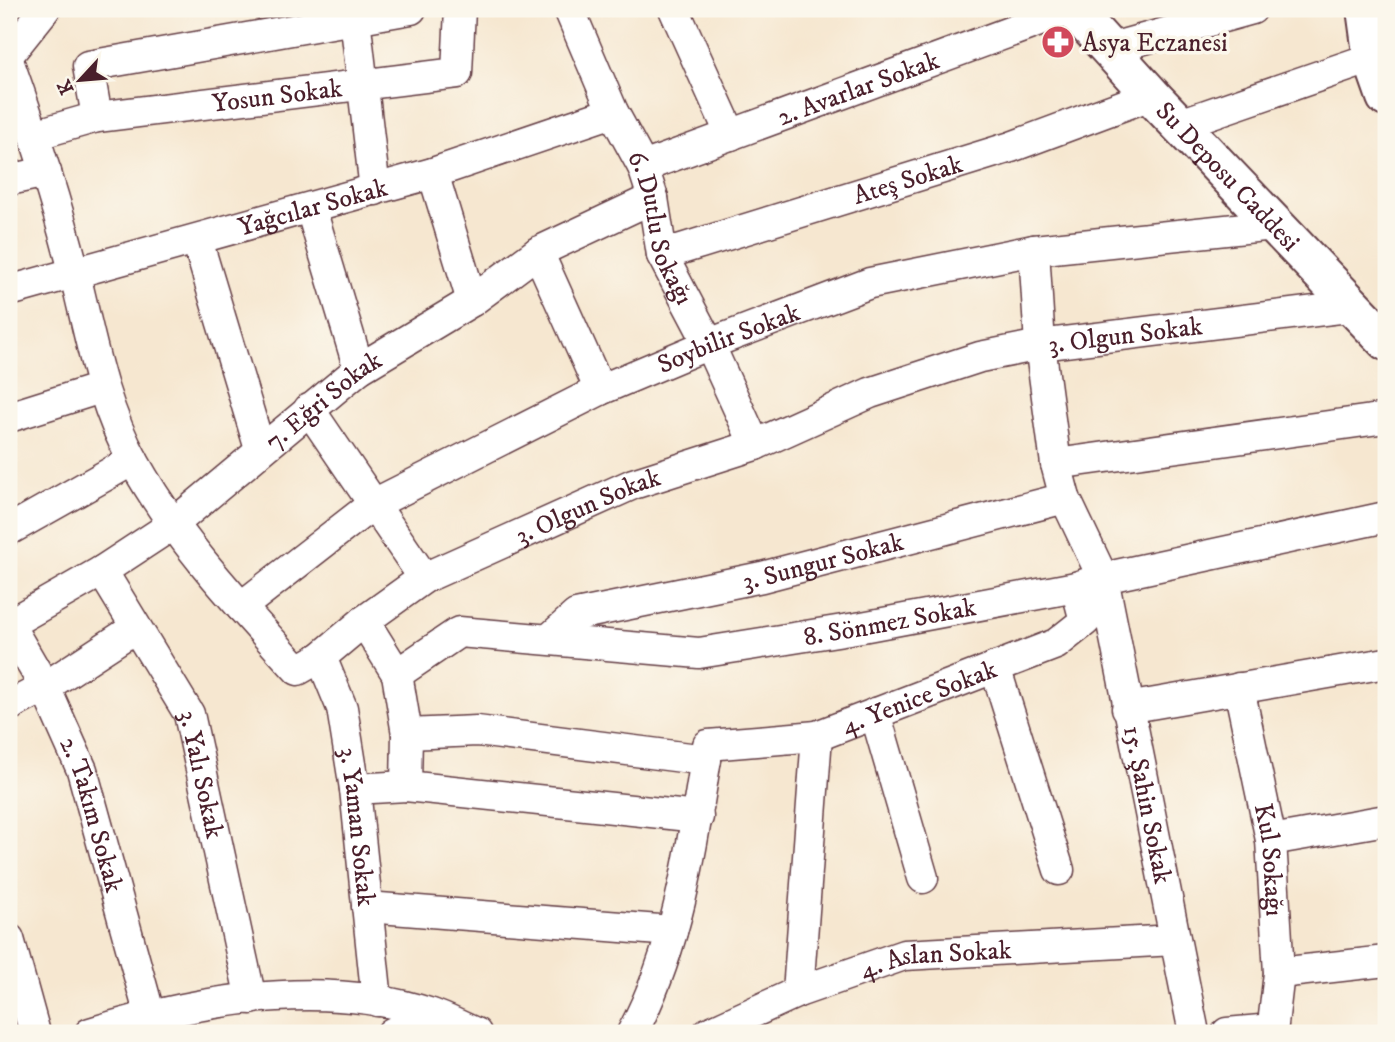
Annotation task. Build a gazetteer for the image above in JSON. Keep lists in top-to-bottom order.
{
  "streets": {
    "main road": ["Su Deposu Caddesi"],
    "street": [
      "2. Avarlar Sokak",
      "Yosun Sokak",
      "Ateş Sokak",
      "Yağcılar Sokak",
      "6. Dutlu Sokağı",
      "3. Olgun Sokak",
      "Soybilir Sokak",
      "7. Eğri Sokak",
      "3. Sungur Sokak",
      "8. Sönmez Sokak",
      "4. Yenice Sokak",
      "3. Yalı Sokak",
      "15. Şahin Sokak",
      "2. Takım Sokak",
      "3. Yaman Sokak",
      "Kul Sokağı",
      "4. Aslan Sokak"
    ]
  },
  "crossings": [
    ["2. Avarlar Sokak", "Su Deposu Caddesi"],
    ["2. Avarlar Sokak", "6. Dutlu Sokağı"],
    ["Yosun Sokak", "3. Olgun Sokak"],
    ["Su Deposu Caddesi", "Ateş Sokak"],
    ["Su Deposu Caddesi", "3. Olgun Sokak"],
    ["Su Deposu Caddesi", "Soybilir Sokak"],
    ["Ateş Sokak", "6. Dutlu Sokağı"],
    ["Yağcılar Sokak", "6. Dutlu Sokağı"],
    ["Yağcılar Sokak", "3. Olgun Sokak"],
    ["6. Dutlu Sokağı", "3. Olgun Sokak"],
    ["6. Dutlu Sokağı", "Soybilir Sokak"],
    ["6. Dutlu Sokağı", "7. Eğri Sokak"],
    ["3. Olgun Sokak", "Soybilir Sokak"],
    ["3. Olgun Sokak", "7. Eğri Sokak"],
    ["3. Olgun Sokak", "3. Yaman Sokak"],
    ["7. Eğri Sokak", "3. Yalı Sokak"],
    ["7. Eğri Sokak", "2. Takım Sokak"],
    ["3. Sungur Sokak", "8. Sönmez Sokak"],
    ["8. Sönmez Sokak", "4. Yenice Sokak"],
    ["8. Sönmez Sokak", "15. Şahin Sokak"],
    ["4. Yenice Sokak", "15. Şahin Sokak"],
    ["15. Şahin Sokak", "4. Aslan Sokak"]
  ],
  "places": {
    "pharmacy": ["Asya Eczanesi"]
  },
  "north": "bottom left"
}
